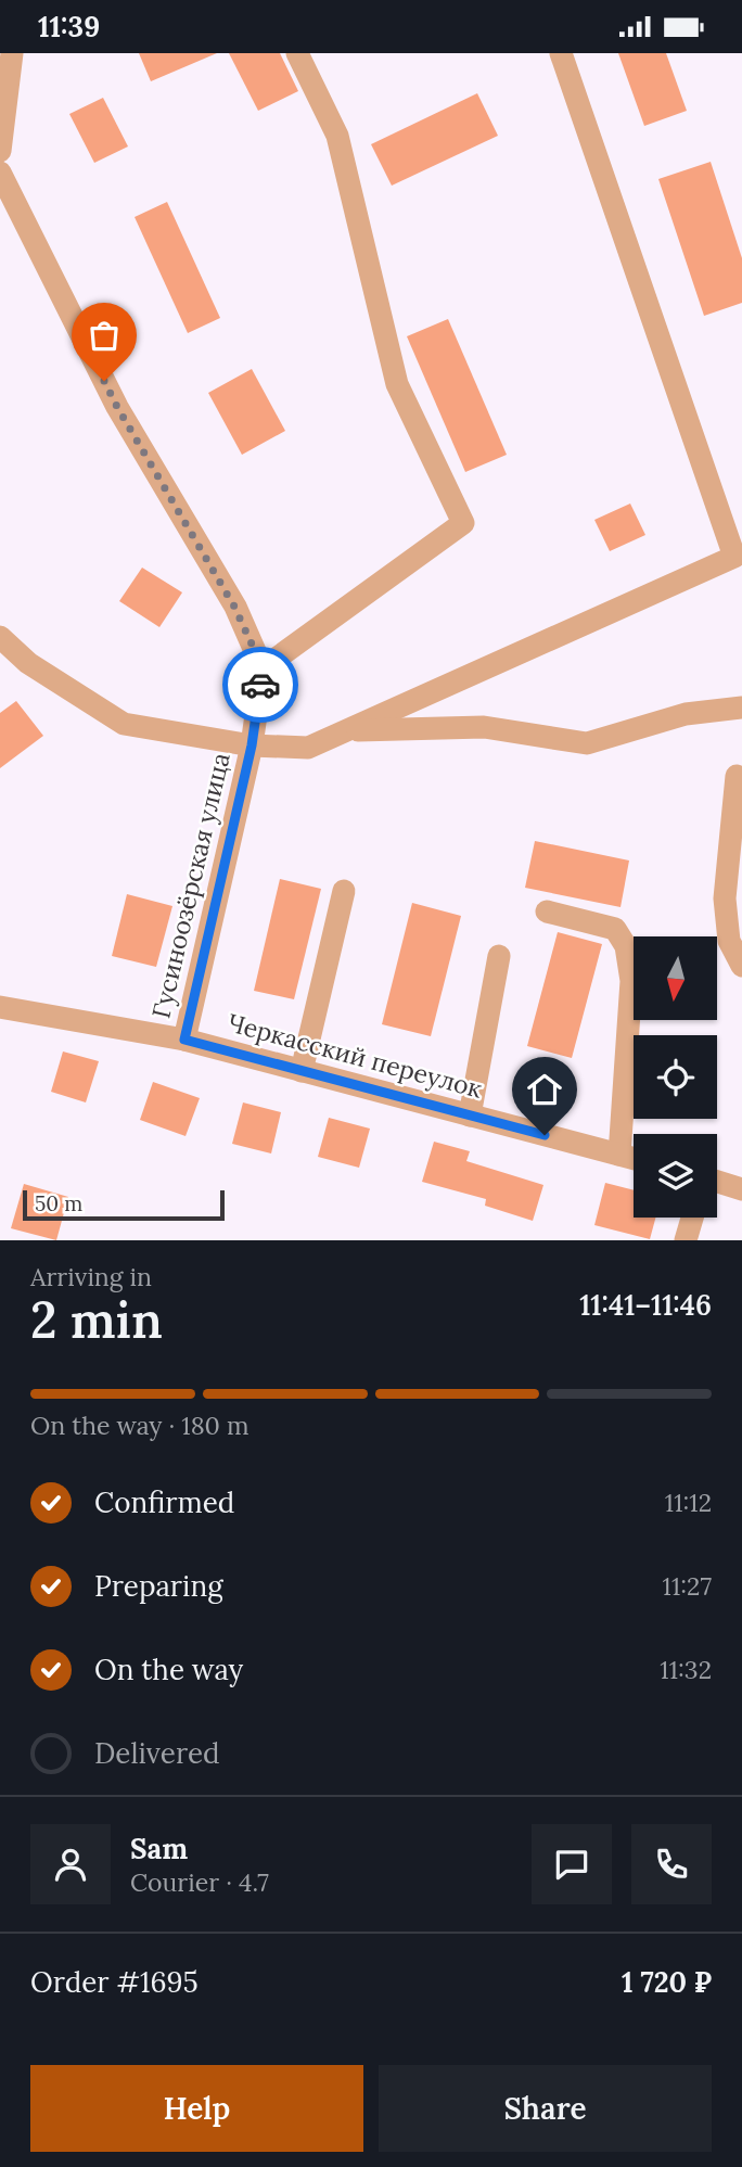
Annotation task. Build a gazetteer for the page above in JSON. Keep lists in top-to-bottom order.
{
  "streets": {
    "street": ["Гусиноозёрская улица", "Черкасский переулок"]
  },
  "crossings": [
    ["Гусиноозёрская улица", "Черкасский переулок"]
  ],
  "scale_bar": "50 m",
  "north": "bottom",
  "page": {
    "status": "11:39",
    "scale": "50 m",
    "heading": ["2 min", "Arriving in", "11:41–11:46"],
    "panel": [
      "Sam",
      "Courier · 4.7",
      "Order #1695",
      "1 720 ₽"
    ],
    "bar": "On the way · 180 m",
    "list": [
      ["Confirmed", "11:12"],
      ["Preparing", "11:27"],
      ["On the way", "11:32"],
      "Delivered"
    ],
    "buttons": ["Help", "Share"]
  }
}
